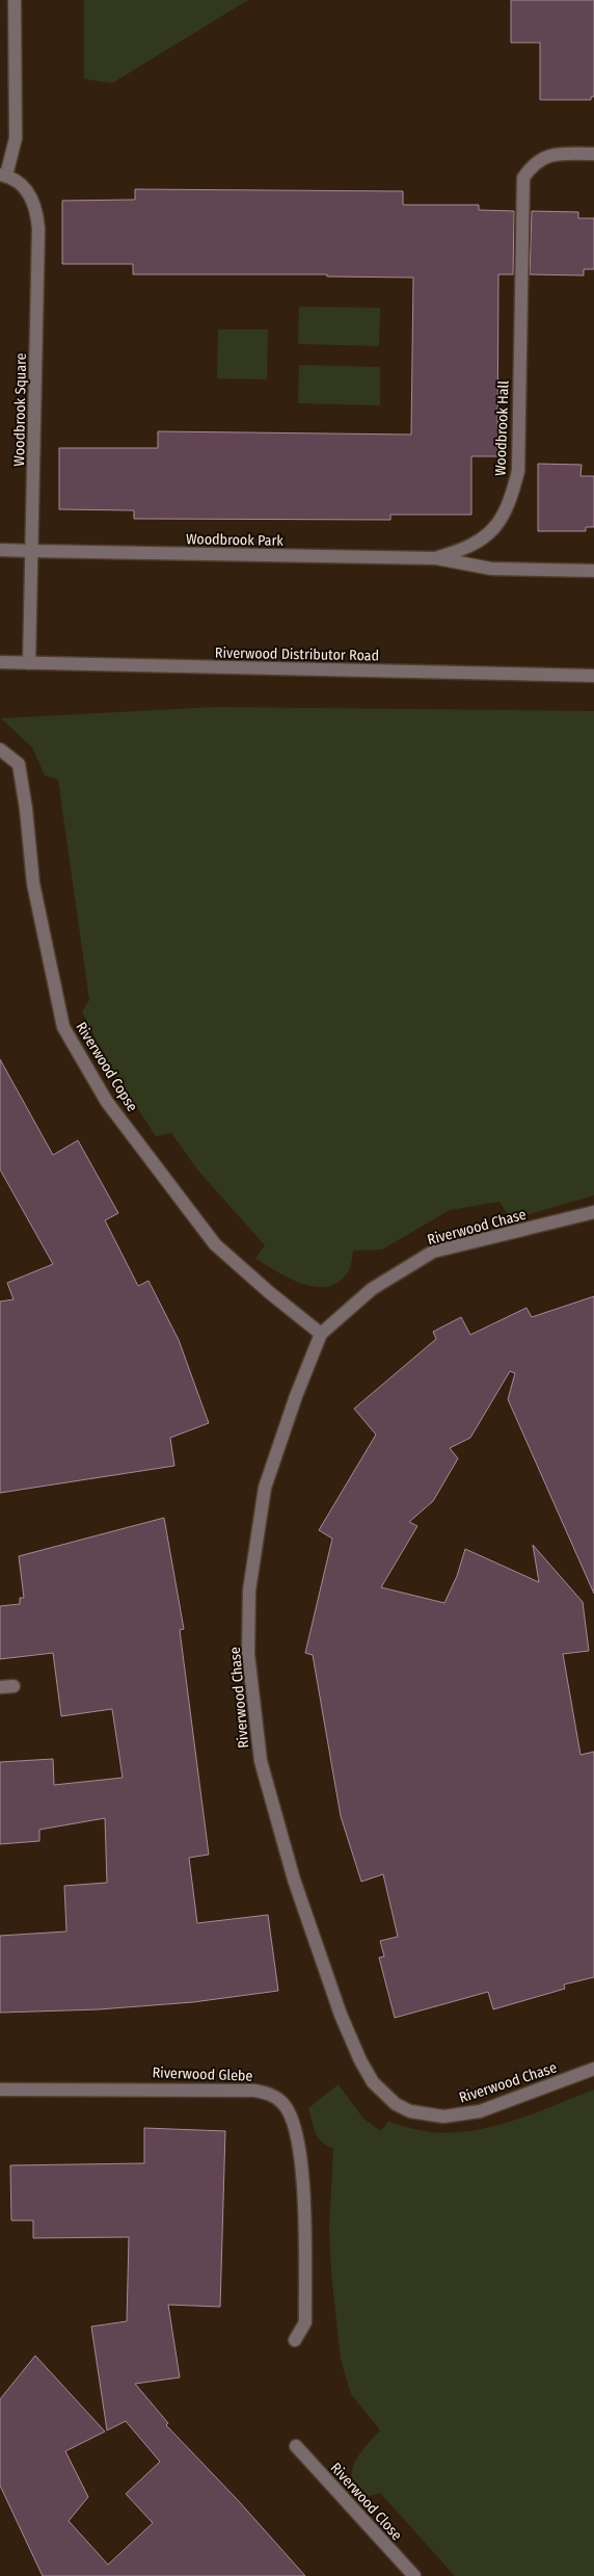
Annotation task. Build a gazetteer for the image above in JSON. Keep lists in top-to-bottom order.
{
  "streets": {
    "street": [
      "Woodbrook Square",
      "Woodbrook Hall",
      "Woodbrook Park",
      "Riverwood Distributor Road",
      "Riverwood Copse",
      "Riverwood Chase",
      "Riverwood Glebe",
      "Riverwood Close"
    ]
  },
  "crossings": [
    ["Woodbrook Square", "Woodbrook Park"],
    ["Woodbrook Square", "Riverwood Distributor Road"],
    ["Woodbrook Hall", "Woodbrook Park"],
    ["Riverwood Copse", "Riverwood Chase"]
  ]
}
